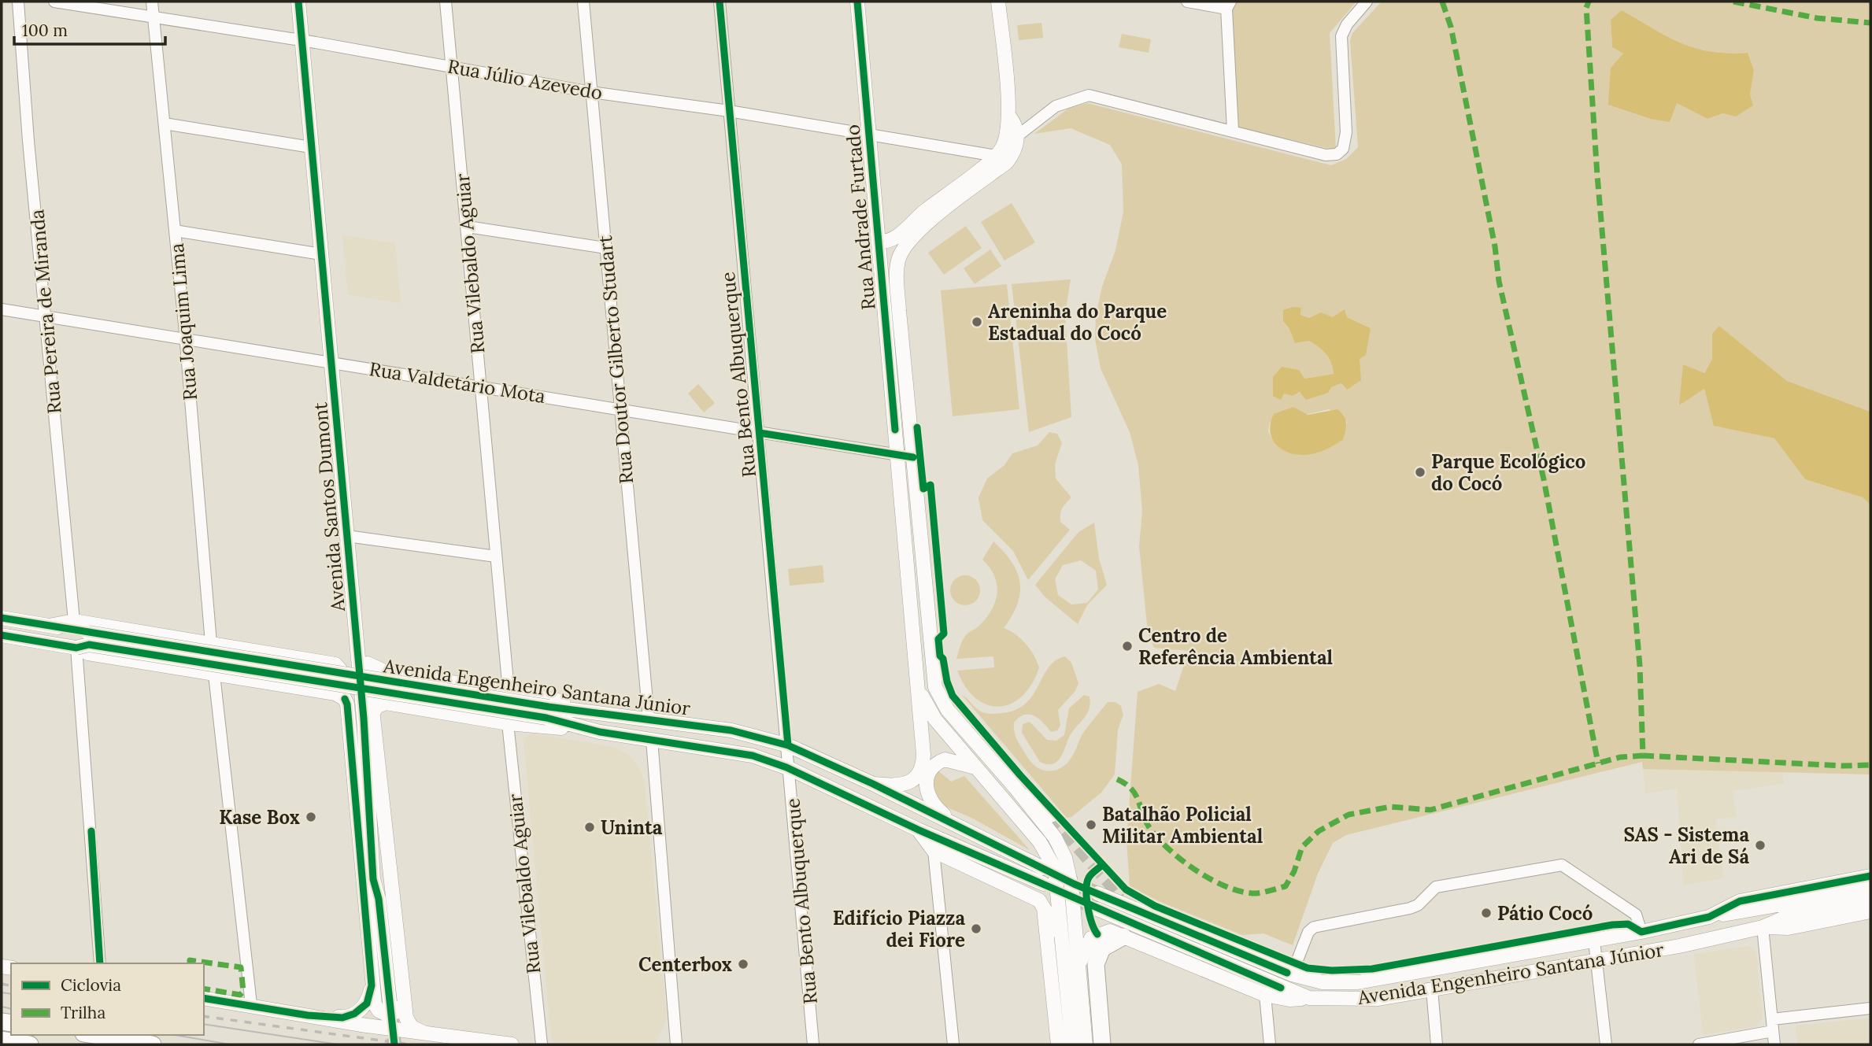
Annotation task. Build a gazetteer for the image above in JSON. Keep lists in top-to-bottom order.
{
  "streets": {
    "main road": ["Rua Andrade Furtado", "Avenida Santos Dumont", "Avenida Engenheiro Santana Júnior"],
    "street": [
      "Rua Júlio Azevedo",
      "Rua Vilebaldo Aguiar",
      "Rua Pereira de Miranda",
      "Rua Joaquim Lima",
      "Rua Doutor Gilberto Studart",
      "Rua Bento Albuquerque",
      "Rua Valdetário Mota"
    ]
  },
  "crossings": [
    ["Rua Júlio Azevedo", "Rua Andrade Furtado"],
    ["Rua Júlio Azevedo", "Rua Vilebaldo Aguiar"],
    ["Rua Júlio Azevedo", "Rua Joaquim Lima"],
    ["Rua Júlio Azevedo", "Rua Doutor Gilberto Studart"],
    ["Rua Júlio Azevedo", "Rua Bento Albuquerque"],
    ["Rua Júlio Azevedo", "Avenida Santos Dumont"],
    ["Rua Andrade Furtado", "Rua Valdetário Mota"],
    ["Rua Vilebaldo Aguiar", "Rua Valdetário Mota"],
    ["Rua Pereira de Miranda", "Rua Valdetário Mota"],
    ["Rua Joaquim Lima", "Rua Valdetário Mota"],
    ["Rua Doutor Gilberto Studart", "Rua Valdetário Mota"],
    ["Rua Doutor Gilberto Studart", "Avenida Engenheiro Santana Júnior"],
    ["Rua Bento Albuquerque", "Rua Valdetário Mota"],
    ["Rua Bento Albuquerque", "Avenida Engenheiro Santana Júnior"],
    ["Rua Valdetário Mota", "Avenida Santos Dumont"]
  ],
  "places": [
    "Areninha do Parque Estadual do Cocó",
    "Parque Ecológico do Cocó",
    "Centro de Referência Ambiental",
    "Kase Box",
    "Batalhão Policial Militar Ambiental",
    "Uninta",
    "SAS - Sistema Ari de Sá",
    "Pátio Cocó",
    "Edifício Piazza dei Fiore",
    "Centerbox"
  ],
  "legend": ["Ciclovia", "Trilha"],
  "scale_bar": "100 m"
}
